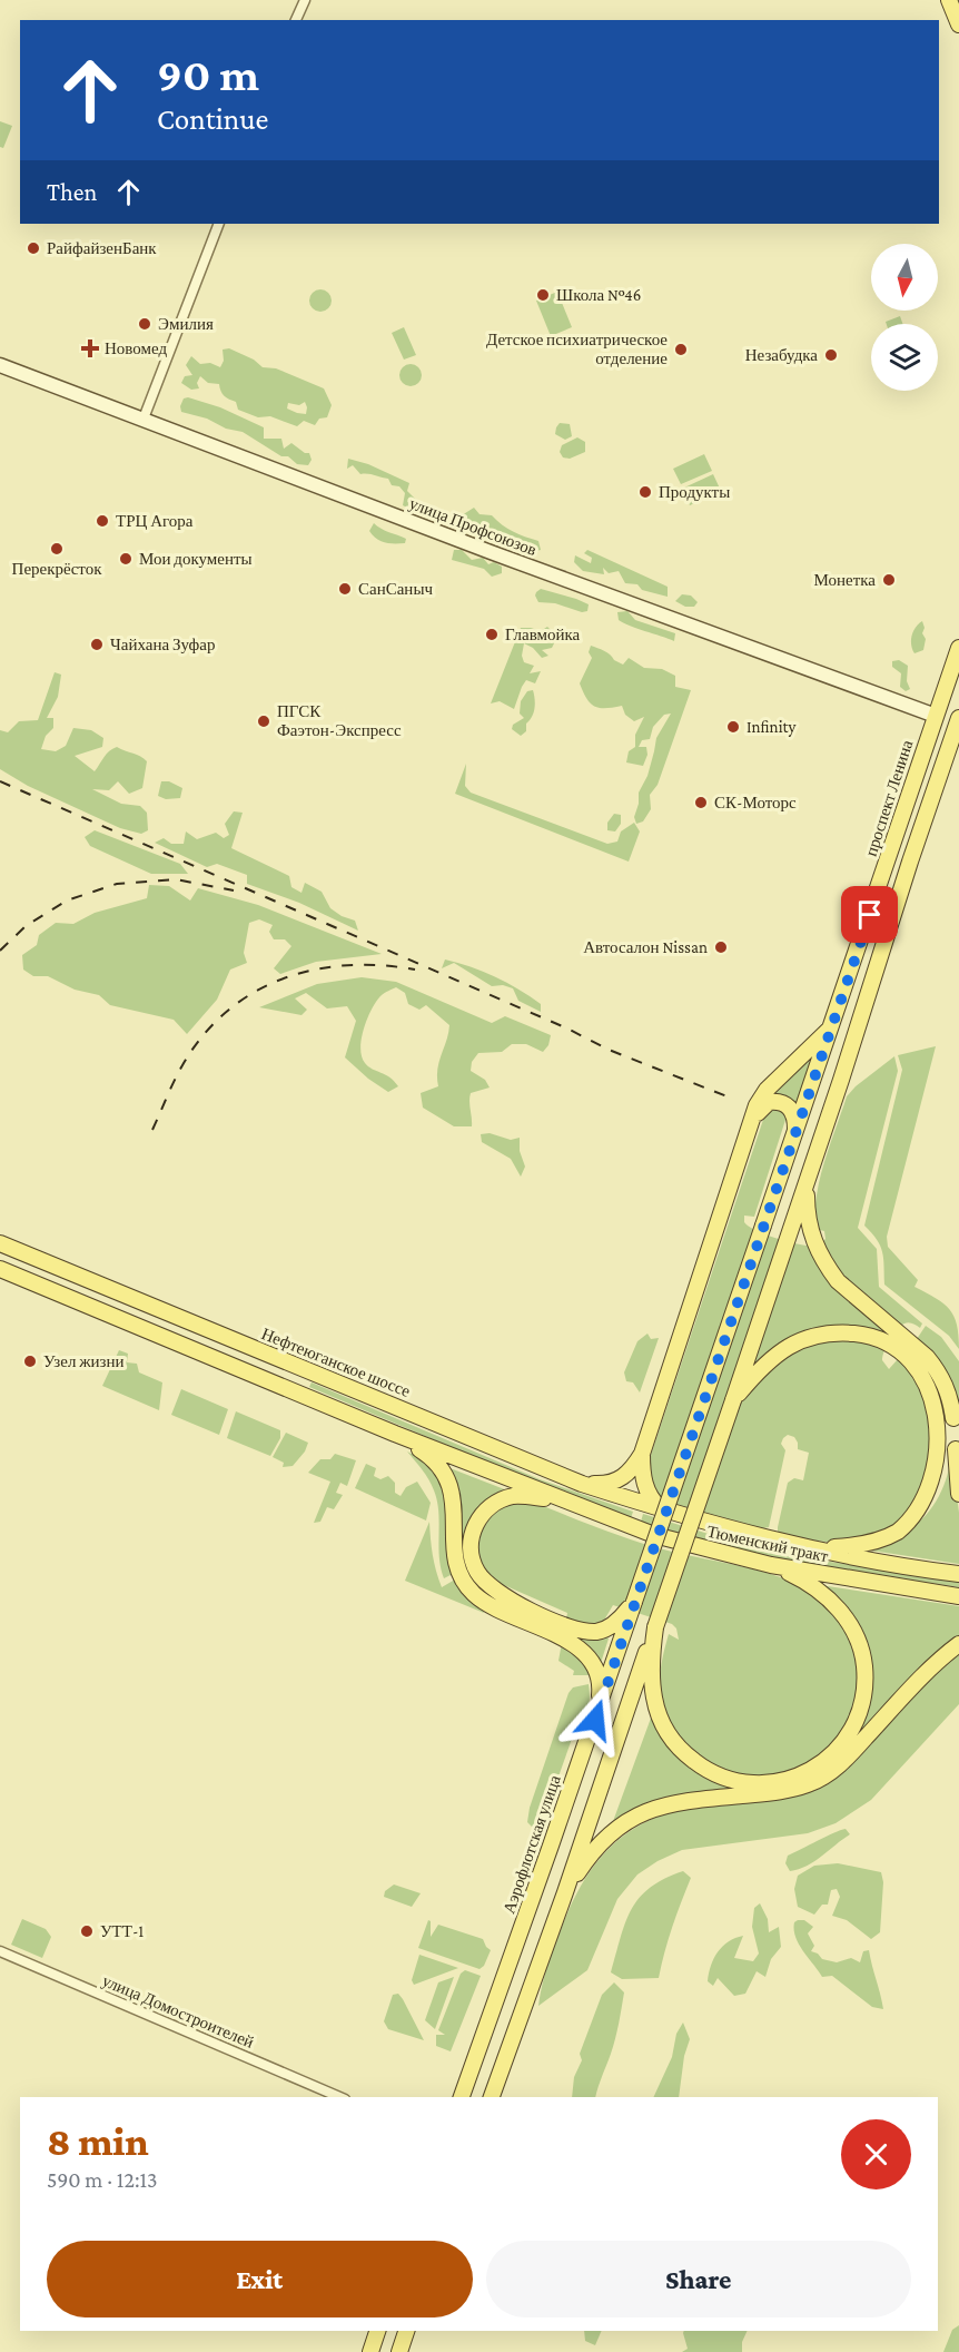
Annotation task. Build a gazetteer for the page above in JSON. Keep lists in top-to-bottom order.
{
  "streets": {
    "main road": [
      "улица Профсоюзов",
      "проспект Ленина",
      "Нефтеюганское шоссе",
      "Тюменский тракт",
      "Аэрофлотская улица"
    ],
    "street": ["улица Домостроителей"]
  },
  "crossings": [
    ["улица Профсоюзов", "проспект Ленина"],
    ["проспект Ленина", "Аэрофлотская улица"],
    ["Нефтеюганское шоссе", "Тюменский тракт"]
  ],
  "places": {
    "other": [
      "РайфайзенБанк",
      "Школа №46",
      "Эмилия",
      "Детское психиатрическое отделение",
      "Незабудка",
      "Продукты",
      "ТРЦ Агора",
      "Перекрёсток",
      "Мои документы",
      "Монетка",
      "СанСаныч",
      "Главмойка",
      "Чайхана Зуфар",
      "ПГСК Фаэтон-Экспресс",
      "Infinity",
      "СК-Моторс",
      "Автосалон Nissan",
      "Узел жизни",
      "УТТ-1"
    ],
    "health": ["Новомед"]
  },
  "north": "bottom",
  "page": {
    "turn": ["90 m", "Continue"],
    "then": "Then",
    "heading": ["8 min", "590 m · 12:13"],
    "buttons": ["Exit", "Share"]
  }
}
